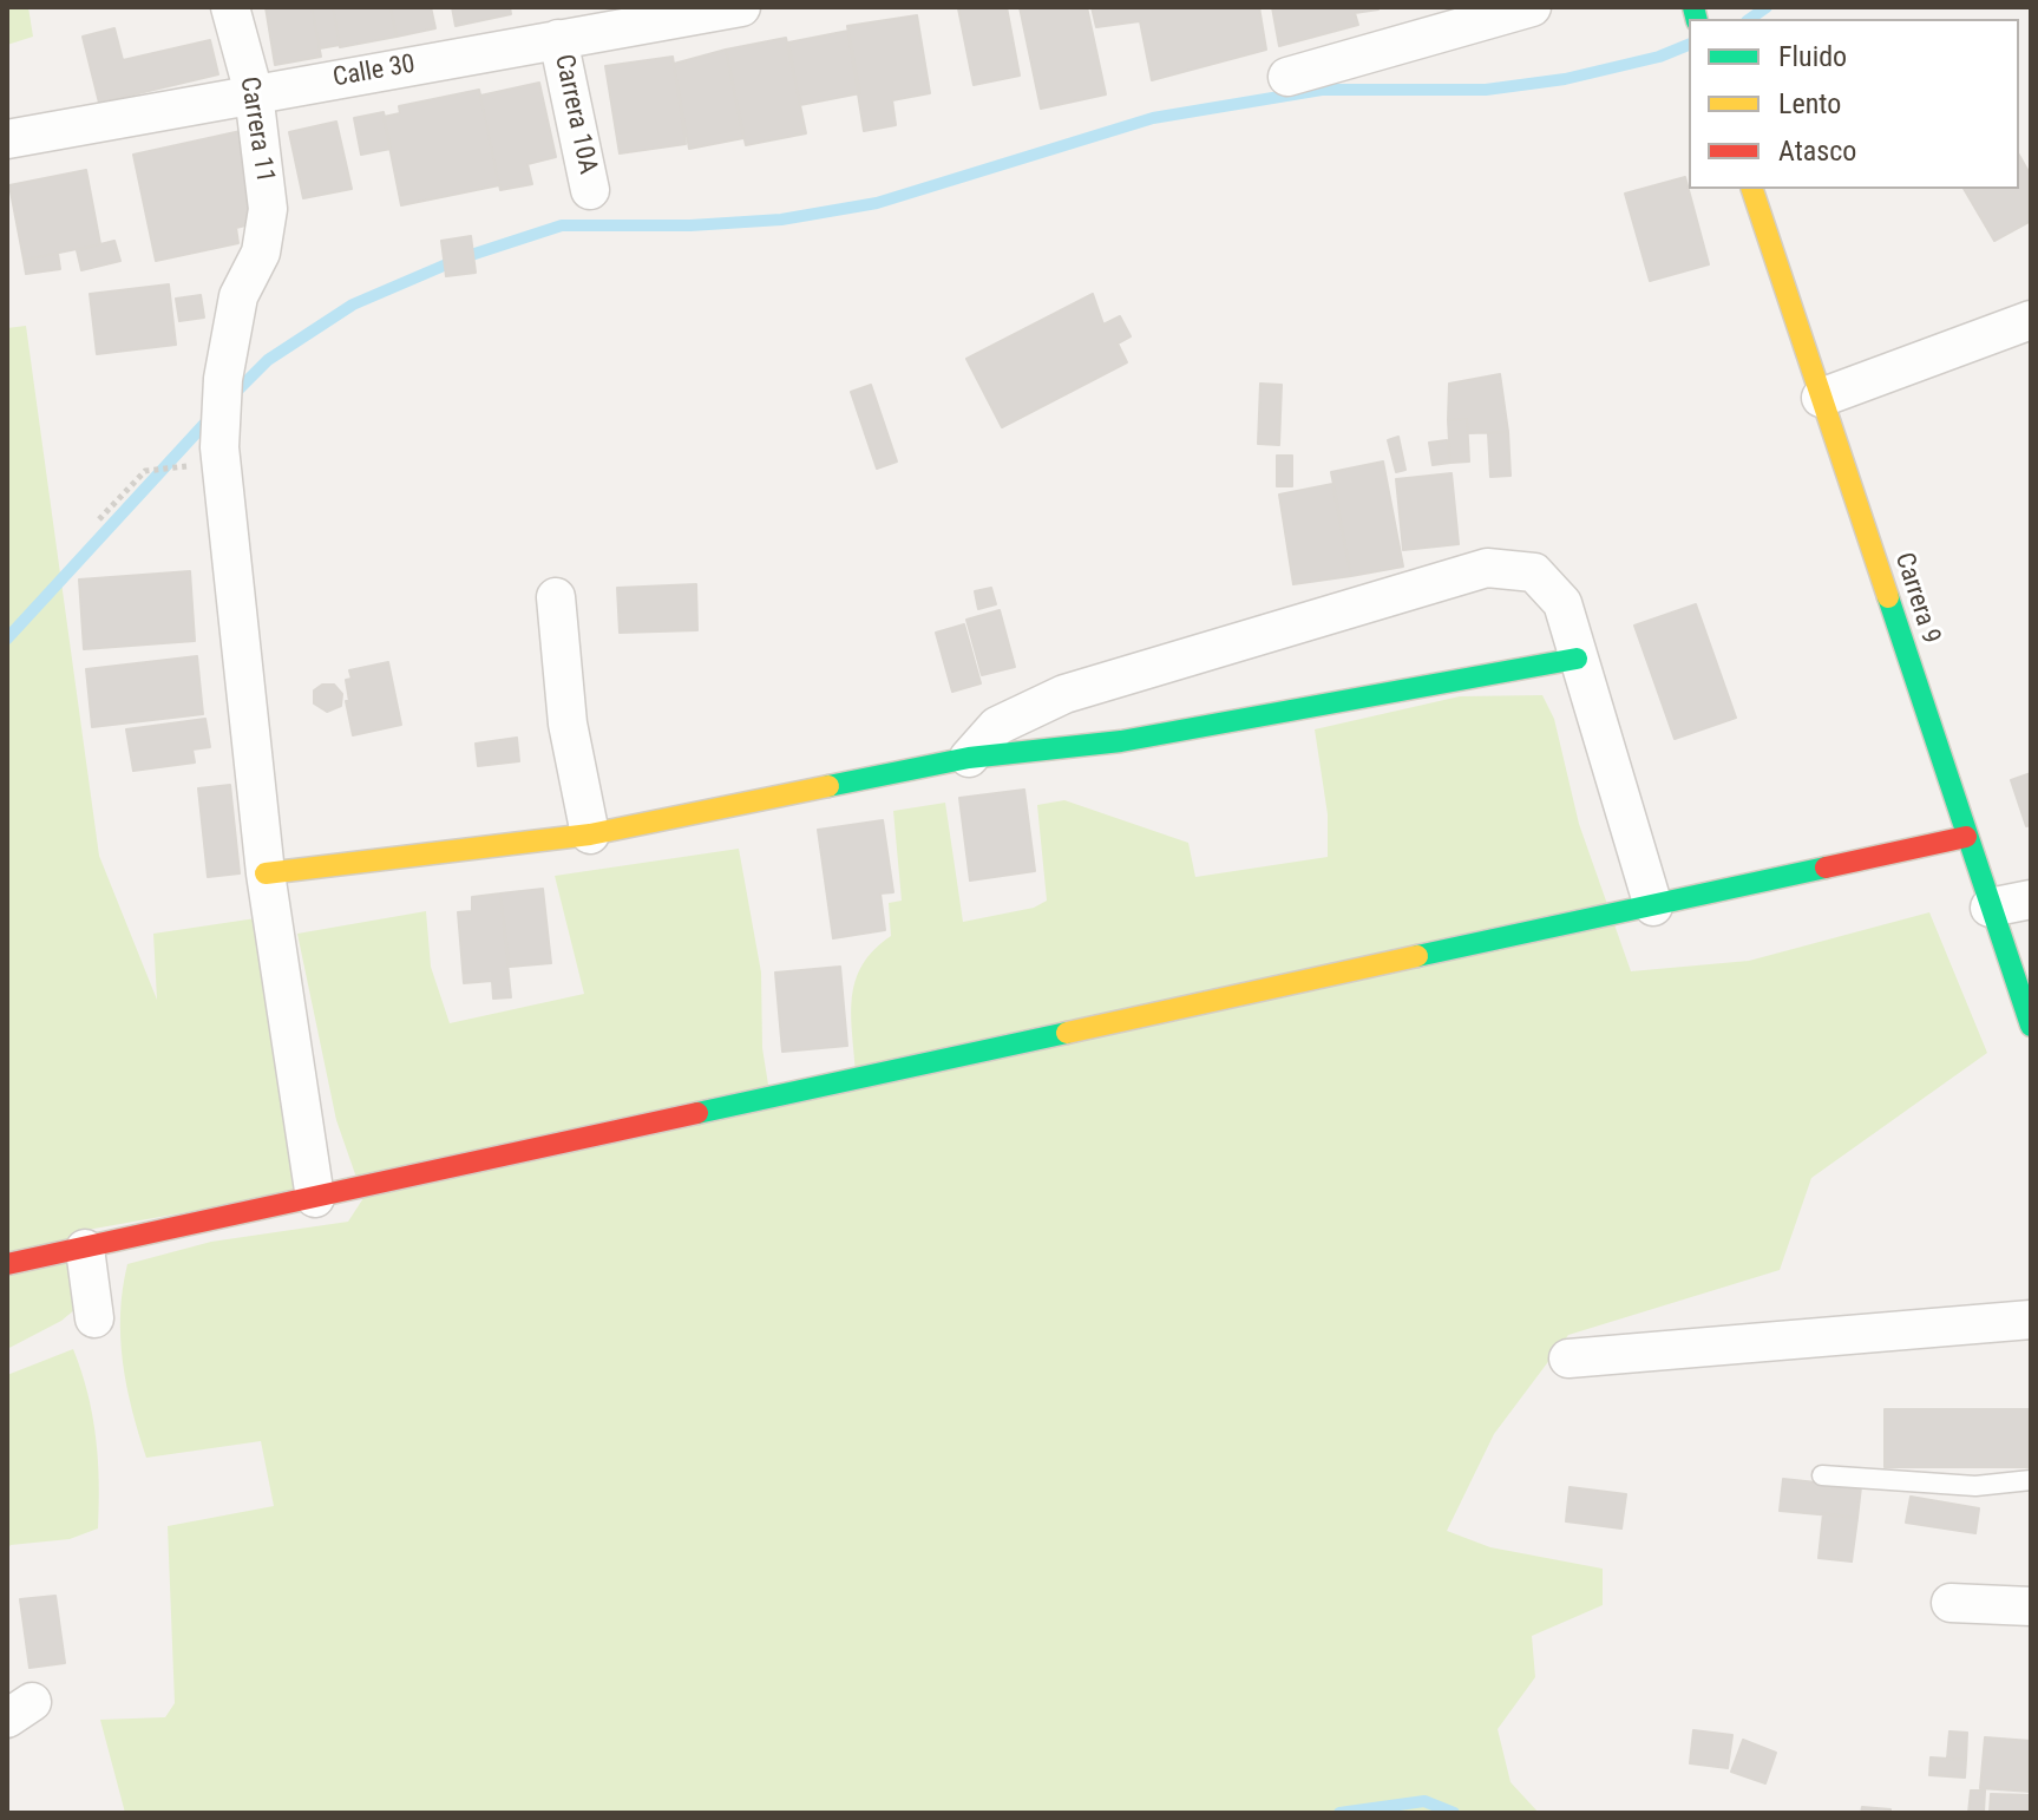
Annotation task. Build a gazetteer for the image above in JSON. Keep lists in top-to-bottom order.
{
  "streets": {
    "main road": ["Carrera 9"],
    "street": ["Calle 30", "Carrera 10A", "Carrera 11"]
  },
  "crossings": [
    ["Calle 30", "Carrera 10A"],
    ["Calle 30", "Carrera 11"]
  ],
  "legend": ["Fluido", "Lento", "Atasco"]
}
